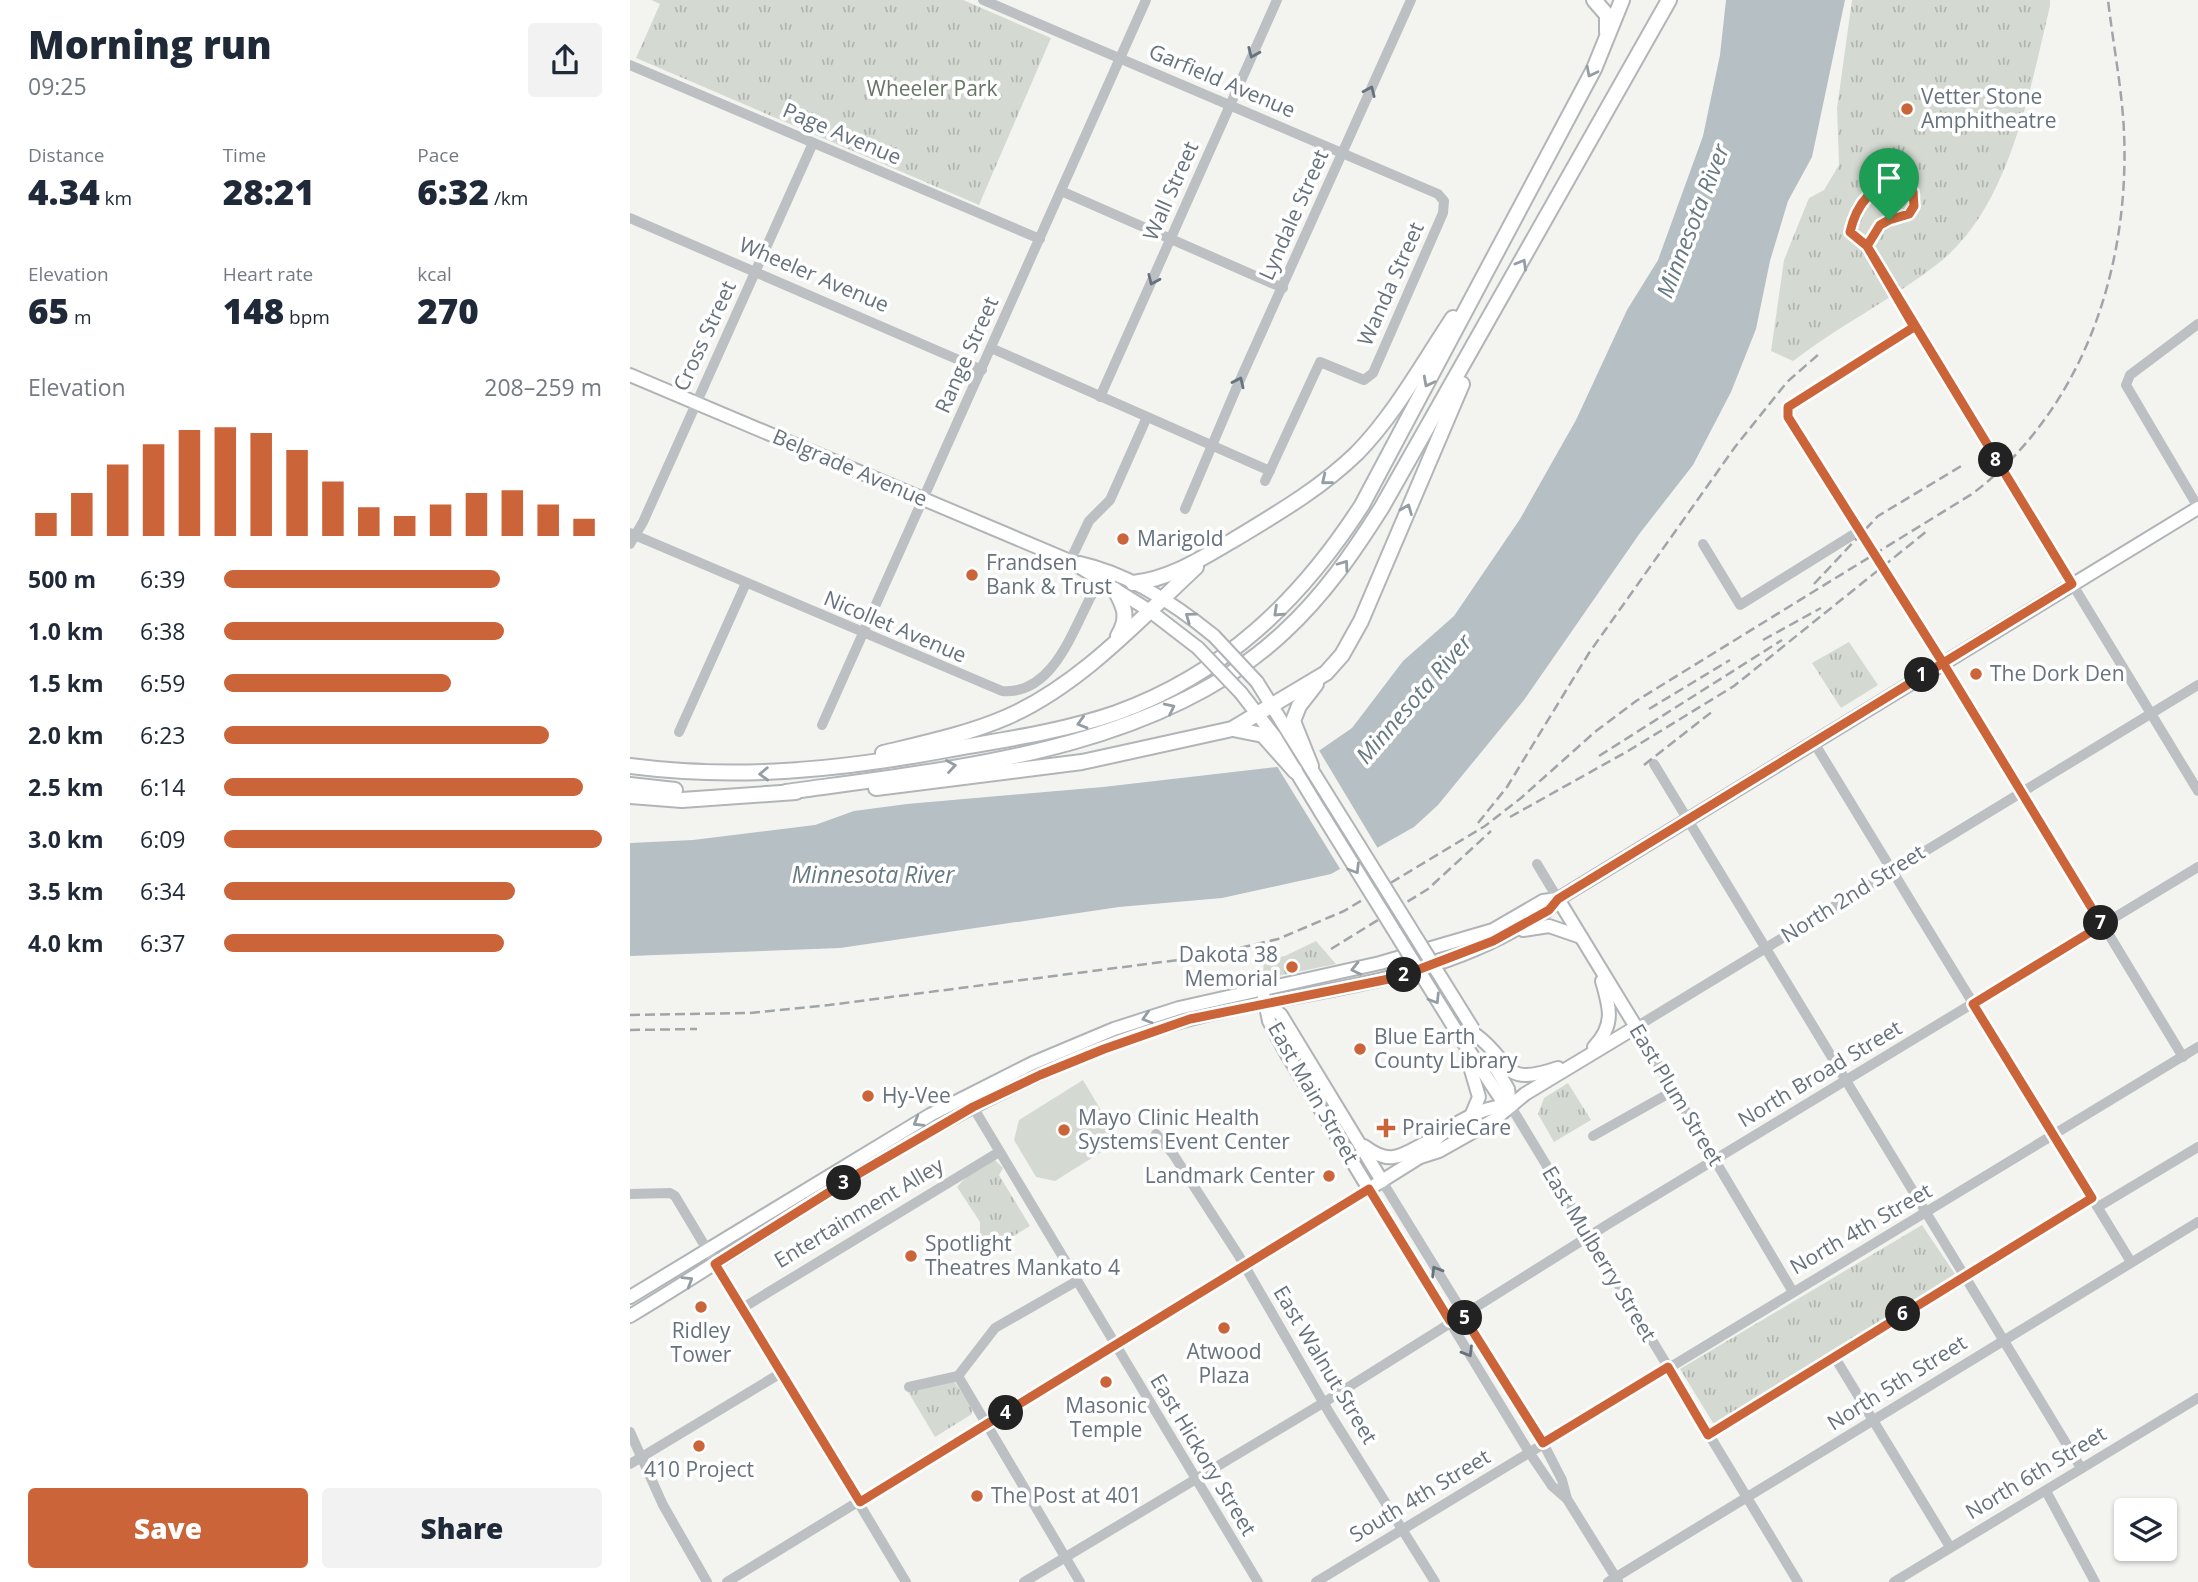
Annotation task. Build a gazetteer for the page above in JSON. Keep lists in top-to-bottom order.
{
  "streets": {
    "main road": [
      "Belgrade Avenue",
      "North 2nd Street",
      "East Main Street",
      "East Plum Street"
    ],
    "street": [
      "Garfield Avenue",
      "Page Avenue",
      "Wall Street",
      "Lyndale Street",
      "Wheeler Avenue",
      "Wanda Street",
      "Cross Street",
      "Range Street",
      "Nicollet Avenue",
      "North Broad Street",
      "Entertainment Alley",
      "North 4th Street",
      "East Mulberry Street",
      "East Walnut Street",
      "North 5th Street",
      "East Hickory Street",
      "North 6th Street",
      "South 4th Street"
    ]
  },
  "crossings": [
    ["Garfield Avenue", "Wall Street"],
    ["Garfield Avenue", "Lyndale Street"],
    ["Garfield Avenue", "Wanda Street"],
    ["Garfield Avenue", "Range Street"],
    ["Page Avenue", "Cross Street"],
    ["Page Avenue", "Range Street"],
    ["Wheeler Avenue", "Cross Street"],
    ["Wheeler Avenue", "Range Street"],
    ["Cross Street", "Belgrade Avenue"],
    ["Cross Street", "Nicollet Avenue"],
    ["Range Street", "Belgrade Avenue"],
    ["Range Street", "Nicollet Avenue"],
    ["Belgrade Avenue", "Nicollet Avenue"],
    ["North 2nd Street", "East Main Street"],
    ["North 2nd Street", "East Plum Street"],
    ["North 2nd Street", "East Mulberry Street"],
    ["North Broad Street", "East Main Street"],
    ["North Broad Street", "East Plum Street"],
    ["North Broad Street", "East Mulberry Street"],
    ["North Broad Street", "East Walnut Street"],
    ["North Broad Street", "East Hickory Street"],
    ["East Main Street", "North 4th Street"],
    ["East Main Street", "North 5th Street"],
    ["East Main Street", "South 4th Street"],
    ["East Plum Street", "North 4th Street"],
    ["Entertainment Alley", "East Hickory Street"],
    ["North 4th Street", "East Mulberry Street"],
    ["North 4th Street", "South 4th Street"],
    ["East Mulberry Street", "North 5th Street"],
    ["East Walnut Street", "South 4th Street"]
  ],
  "one_way": ["Wall Street", "Lyndale Street"],
  "water": ["Minnesota River"],
  "parks": ["Wheeler Park"],
  "places": {
    "other": [
      "Vetter Stone Amphitheatre",
      "Marigold",
      "Frandsen Bank & Trust",
      "The Dork Den",
      "Dakota 38 Memorial",
      "Blue Earth County Library",
      "Hy-Vee",
      "Mayo Clinic Health Systems Event Center",
      "Landmark Center",
      "Spotlight Theatres Mankato 4",
      "Ridley Tower",
      "Atwood Plaza",
      "Masonic Temple",
      "410 Project",
      "The Post at 401"
    ],
    "health": ["PrairieCare"]
  },
  "page": {
    "heading": ["Morning run", "09:25"],
    "stats": [
      ["Distance", "4.34 km"],
      ["Time", "28:21"],
      ["Pace", "6:32 /km"],
      ["Elevation", "65 m"],
      ["Heart rate", "148 bpm"],
      ["kcal", "270"]
    ],
    "chart": ["Elevation", "208–259 m"],
    "pins": [
      "8",
      "1",
      "7",
      "2",
      "3",
      "6",
      "5",
      "4"
    ],
    "list": [
      {
        "name": "500 m",
        "note": "6:39"
      },
      {
        "name": "1.0 km",
        "note": "6:38"
      },
      {
        "name": "1.5 km",
        "note": "6:59"
      },
      {
        "name": "2.0 km",
        "note": "6:23"
      },
      {
        "name": "2.5 km",
        "note": "6:14"
      },
      {
        "name": "3.0 km",
        "note": "6:09"
      },
      {
        "name": "3.5 km",
        "note": "6:34"
      },
      {
        "name": "4.0 km",
        "note": "6:37"
      }
    ],
    "buttons": ["Save", "Share"]
  }
}
